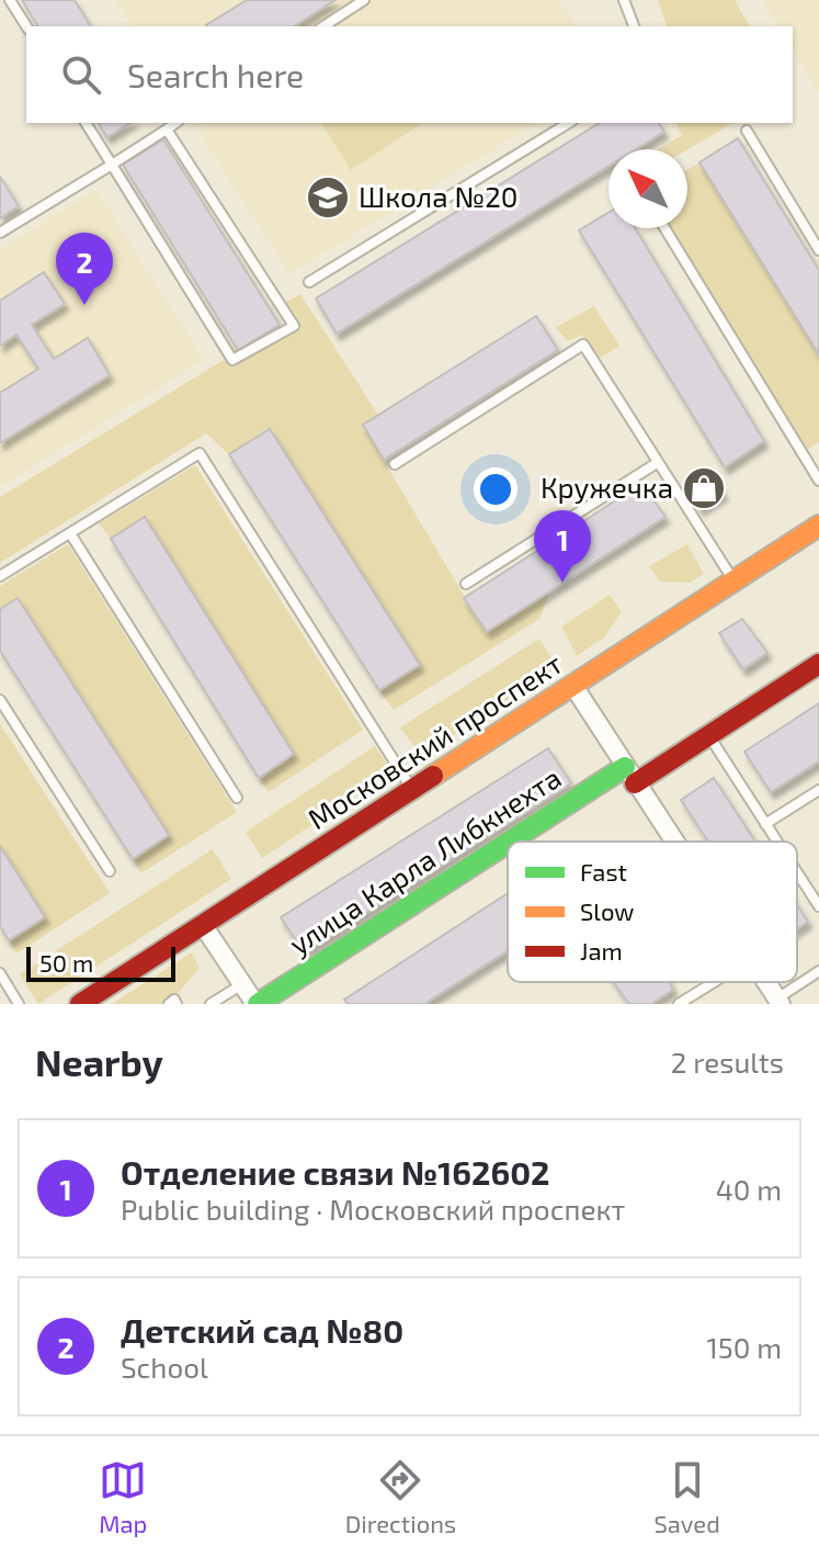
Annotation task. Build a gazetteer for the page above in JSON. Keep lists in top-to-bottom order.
{
  "streets": {
    "street": ["Московский проспект", "улица Карла Либкнехта"]
  },
  "places": {
    "school or university": ["Школа №20"],
    "shop": ["Кружечка"]
  },
  "legend": ["Fast", "Slow", "Jam"],
  "scale_bar": "50 m",
  "north": "top left",
  "page": {
    "search": "Search here",
    "pins": ["2", "1"],
    "scale": "50 m",
    "heading": ["Nearby", "2 results"],
    "list": [
      {
        "mark": "1",
        "name": "Отделение связи №162602",
        "note": "Public building · Московский проспект",
        "value": "40 m"
      },
      {
        "mark": "2",
        "name": "Детский сад №80",
        "note": "School",
        "value": "150 m"
      }
    ],
    "nav": ["Map", "Directions", "Saved"]
  }
}
